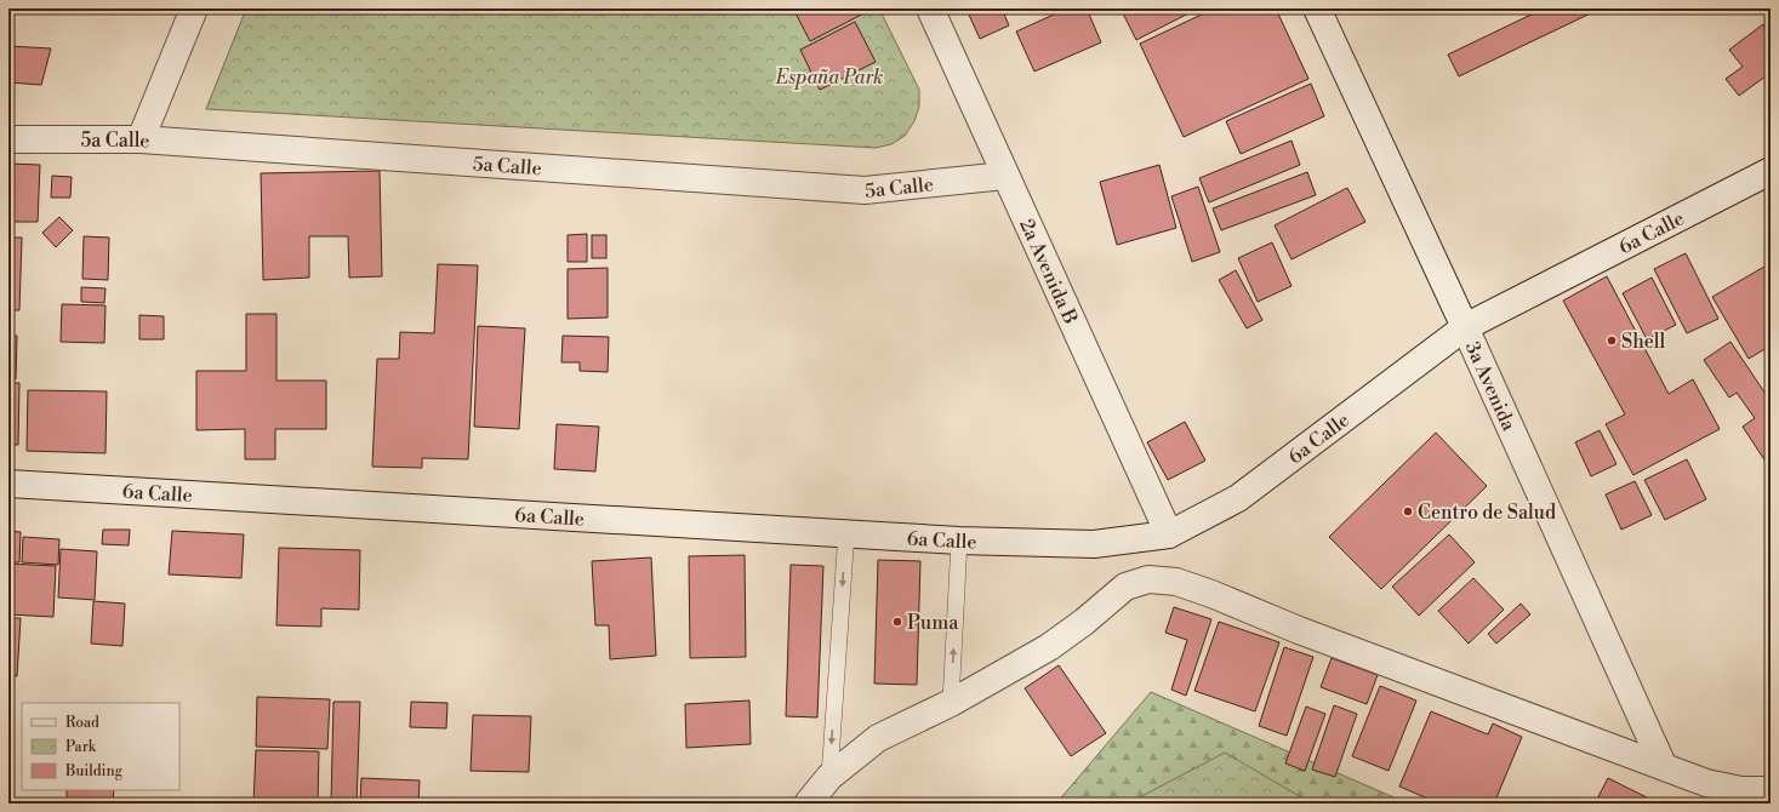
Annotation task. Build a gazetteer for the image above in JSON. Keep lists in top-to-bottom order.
{
  "streets": {
    "street": [
      "5a Calle",
      "6a Calle",
      "2a Avenida B",
      "3a Avenida"
    ]
  },
  "crossings": [
    ["5a Calle", "2a Avenida B"],
    ["6a Calle", "2a Avenida B"],
    ["6a Calle", "3a Avenida"]
  ],
  "parks": ["España Park"],
  "places": ["Shell", "Centro de Salud", "Puma"],
  "legend": ["Road", "Park", "Building"]
}
